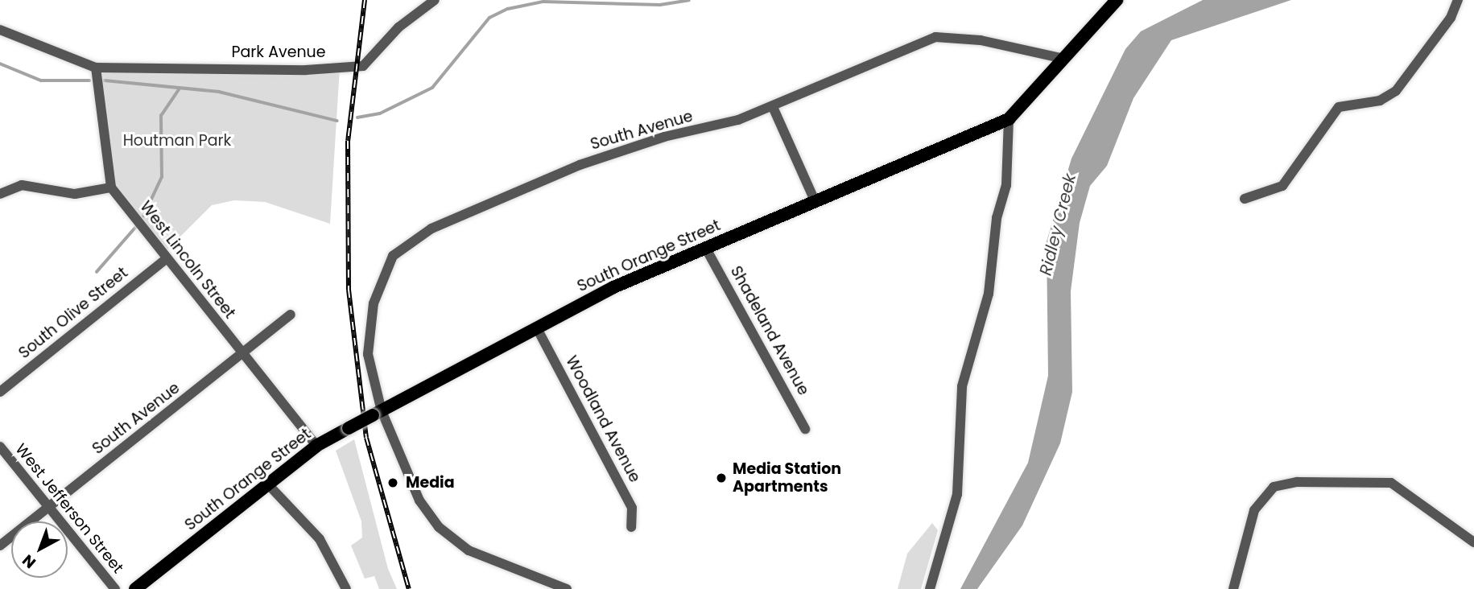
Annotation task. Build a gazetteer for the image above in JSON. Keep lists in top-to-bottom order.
{
  "streets": {
    "main road": ["South Orange Street"],
    "street": [
      "Park Avenue",
      "South Avenue",
      "West Lincoln Street",
      "South Olive Street",
      "Shadeland Avenue",
      "Woodland Avenue",
      "West Jefferson Street"
    ]
  },
  "crossings": [
    ["South Avenue", "South Orange Street"],
    ["South Avenue", "West Lincoln Street"],
    ["South Avenue", "West Jefferson Street"],
    ["South Orange Street", "West Lincoln Street"],
    ["South Orange Street", "Shadeland Avenue"],
    ["South Orange Street", "Woodland Avenue"],
    ["West Lincoln Street", "South Olive Street"]
  ],
  "water": ["Ridley Creek"],
  "parks": ["Houtman Park"],
  "places": ["Media Station Apartments", "Media"],
  "north": "bottom left"
}
